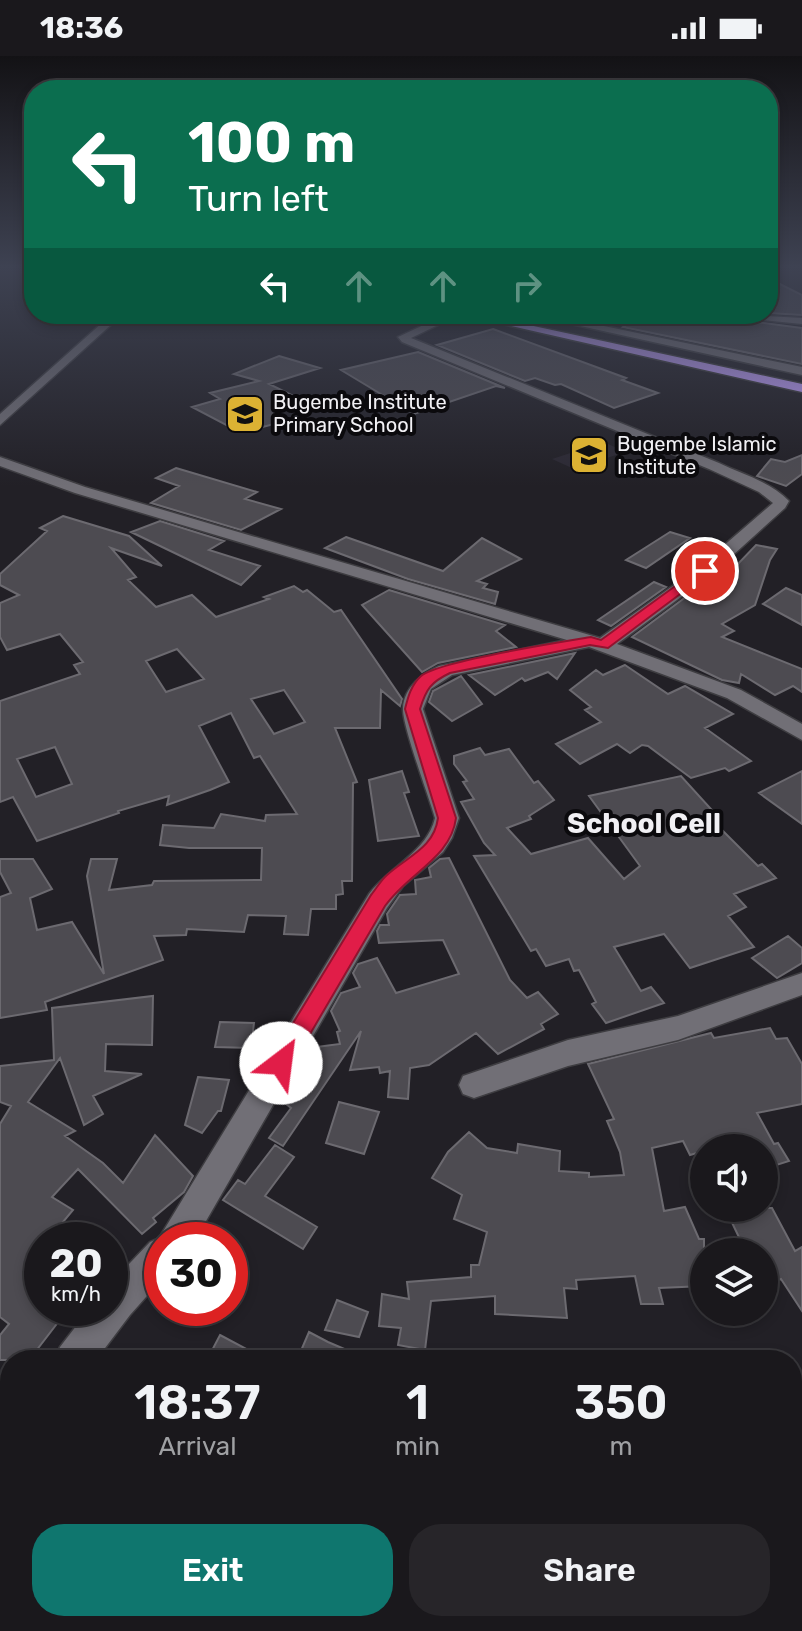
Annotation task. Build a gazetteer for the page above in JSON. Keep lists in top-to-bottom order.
{
  "districts": ["School Cell"],
  "places": {
    "school or university": ["Bugembe Institute Primary School", "Bugembe Islamic Institute"]
  },
  "page": {
    "status": "18:36",
    "turn": ["100 m", "Turn left"],
    "speed": "20 km/h",
    "limit": "30",
    "eta": [
      "18:37",
      "Arrival",
      "1",
      "min",
      "350",
      "m"
    ],
    "buttons": ["Exit", "Share"]
  }
}
